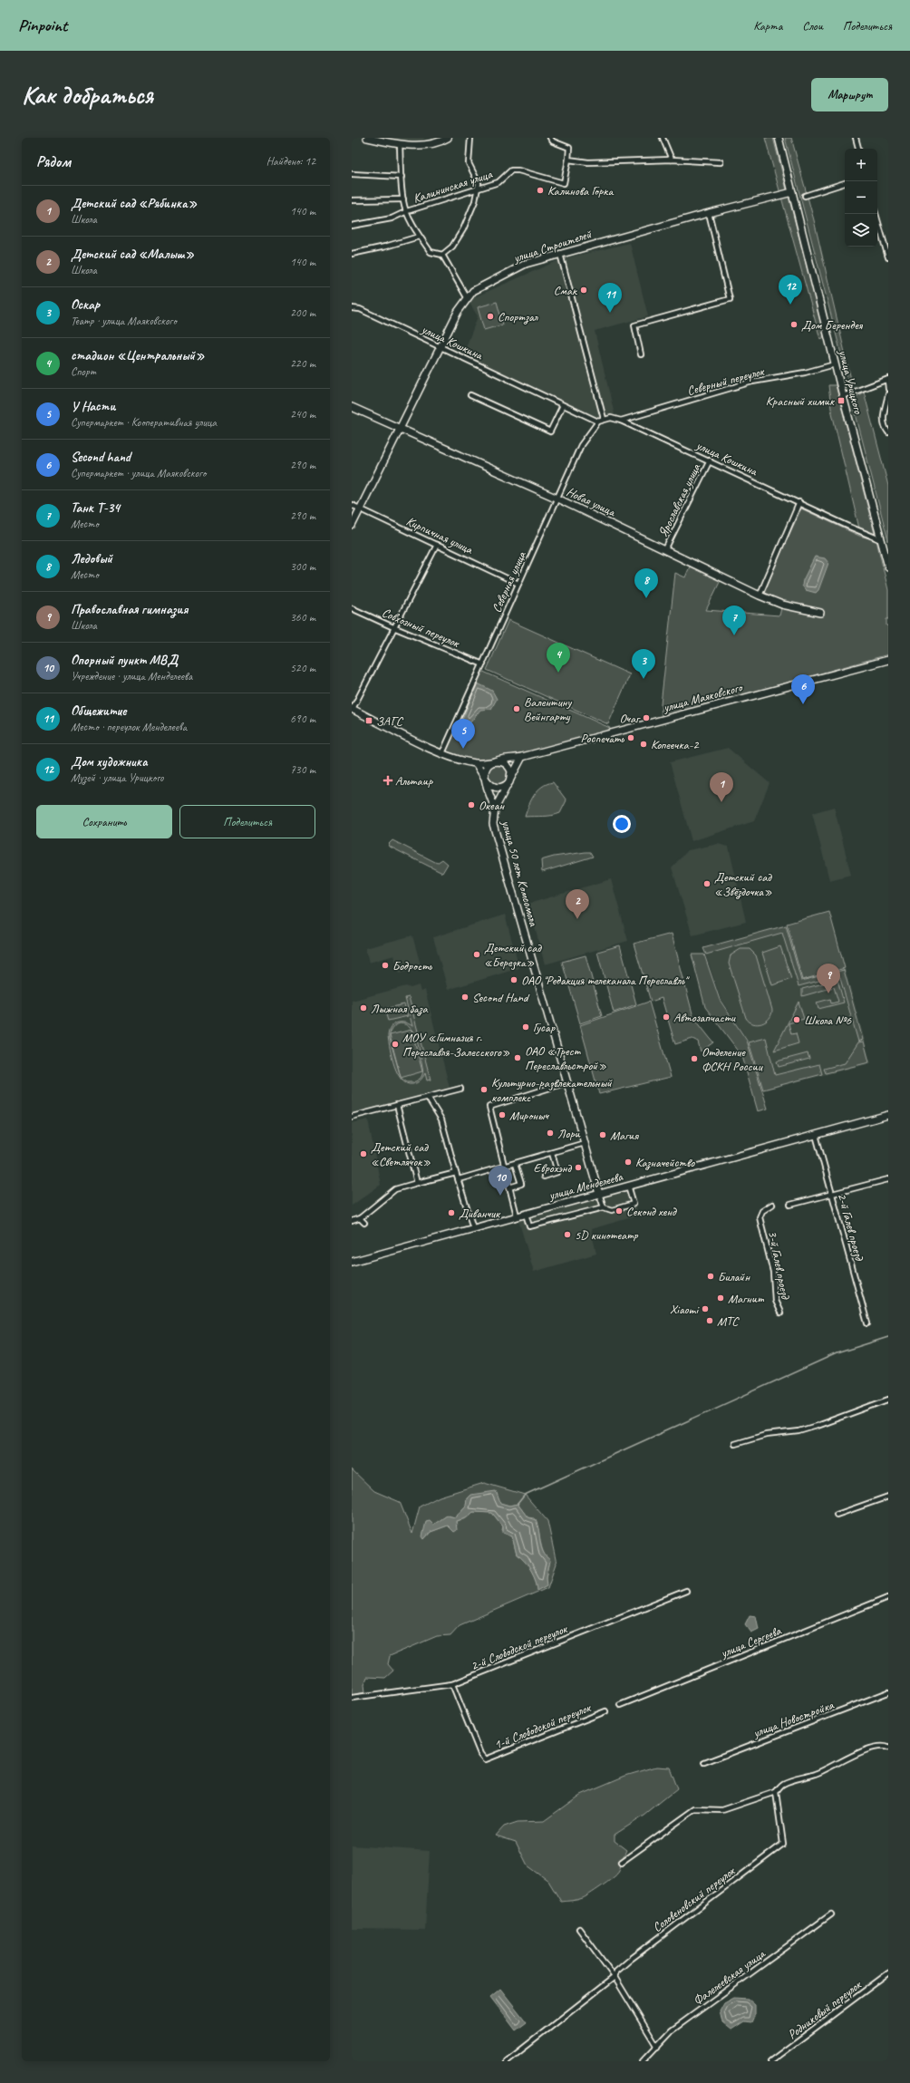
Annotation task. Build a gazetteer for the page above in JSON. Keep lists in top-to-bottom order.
{
  "streets": {
    "main road": [
      "улица Строителей",
      "улица Урицкого",
      "Новая улица",
      "улица Маяковского",
      "улица 50 лет Комсомола",
      "улица Менделеева"
    ],
    "street": [
      "Калининская улица",
      "улица Кошкина",
      "Северный переулок",
      "Ярославская улица",
      "Кирпичная улица",
      "Северная улица",
      "Совхозный переулок",
      "2-й Галев проезд",
      "3-й Галев проезд",
      "улица Сергеева",
      "2-й Слободской переулок",
      "улица Новостройка",
      "1-й Слободской переулок",
      "Соловеновский переулок",
      "Фалелеевская улица",
      "Родниковый переулок"
    ]
  },
  "crossings": [
    ["улица Строителей", "улица Кошкина"],
    ["улица Строителей", "улица Урицкого"],
    ["улица Строителей", "Новая улица"],
    ["улица Строителей", "Кирпичная улица"],
    ["улица Кошкина", "Северный переулок"],
    ["улица Кошкина", "улица Урицкого"],
    ["улица Кошкина", "Ярославская улица"],
    ["улица Кошкина", "Северная улица"],
    ["Северный переулок", "улица Урицкого"],
    ["Ярославская улица", "Новая улица"],
    ["Новая улица", "Северная улица"],
    ["Кирпичная улица", "Северная улица"],
    ["Северная улица", "Совхозный переулок"],
    ["улица 50 лет Комсомола", "улица Менделеева"],
    ["улица Менделеева", "2-й Галев проезд"],
    ["2-й Слободской переулок", "1-й Слободской переулок"]
  ],
  "places": {
    "other": [
      "Калинова Горка",
      "Смак",
      "Спортзал",
      "Дом Берендея",
      "Валентину Вейнгарту",
      "Очаг",
      "Роспечать",
      "Копеечка-2",
      "Океан",
      "Детский сад «Звёздочка»",
      "Детский сад «Березка»",
      "Бодрость",
      "ОАО \"Редакция телеканала Переславль\"",
      "Second Hand",
      "Лыжная база",
      "Автозапчасти",
      "Школа №6",
      "Гусар",
      "МОУ «Гимназия г. Переславля-Залесского»",
      "ОАО «Трест Переславльстрой»",
      "Отделение ФСКН России",
      "Культурно-развлекательный комплекс",
      "Мироныч",
      "Лори",
      "Магия",
      "Детский сад «Светлячок»",
      "Казначейство",
      "Еврохэнд",
      "Секонд хенд",
      "Диванчик",
      "5D кинотеатр",
      "Билайн",
      "Магнит",
      "Xiaomi",
      "МТС"
    ],
    "transit": ["Красный химик", "ЗАГС"],
    "health": ["Альтаир"]
  },
  "page": {
    "header": "Pinpoint",
    "nav": ["Карта", "Слои", "Поделиться"],
    "buttons": [
      "Маршрут",
      ["Сохранить", "Поделиться"]
    ],
    "title": "Как добраться",
    "heading": ["Рядом", "Найдено: 12"],
    "map_buttons": ["+", "−"],
    "list": [
      {
        "mark": "1",
        "name": "Детский сад «Рябинка»",
        "note": "Школа",
        "value": "140 m"
      },
      {
        "mark": "2",
        "name": "Детский сад «Малыш»",
        "note": "Школа",
        "value": "140 m"
      },
      {
        "mark": "3",
        "name": "Оскар",
        "note": "Театр · улица Маяковского",
        "value": "200 m"
      },
      {
        "mark": "4",
        "name": "стадион «Центральный»",
        "note": "Спорт",
        "value": "220 m"
      },
      {
        "mark": "5",
        "name": "У Насти",
        "note": "Супермаркет · Кооперативная улица",
        "value": "240 m"
      },
      {
        "mark": "6",
        "name": "Second hand",
        "note": "Супермаркет · улица Маяковского",
        "value": "290 m"
      },
      {
        "mark": "7",
        "name": "Танк Т-34",
        "note": "Место",
        "value": "290 m"
      },
      {
        "mark": "8",
        "name": "Ледовый",
        "note": "Место",
        "value": "300 m"
      },
      {
        "mark": "9",
        "name": "Православная гимназия",
        "note": "Школа",
        "value": "360 m"
      },
      {
        "mark": "10",
        "name": "Опорный пункт МВД",
        "note": "Учреждение · улица Менделеева",
        "value": "520 m"
      },
      {
        "mark": "11",
        "name": "Общежитие",
        "note": "Место · переулок Менделеева",
        "value": "690 m"
      },
      {
        "mark": "12",
        "name": "Дом художника",
        "note": "Музей · улица Урицкого",
        "value": "730 m"
      }
    ],
    "pins": [
      "12",
      "11",
      "8",
      "7",
      "4",
      "3",
      "6",
      "5",
      "1",
      "2",
      "9",
      "10"
    ]
  }
}
